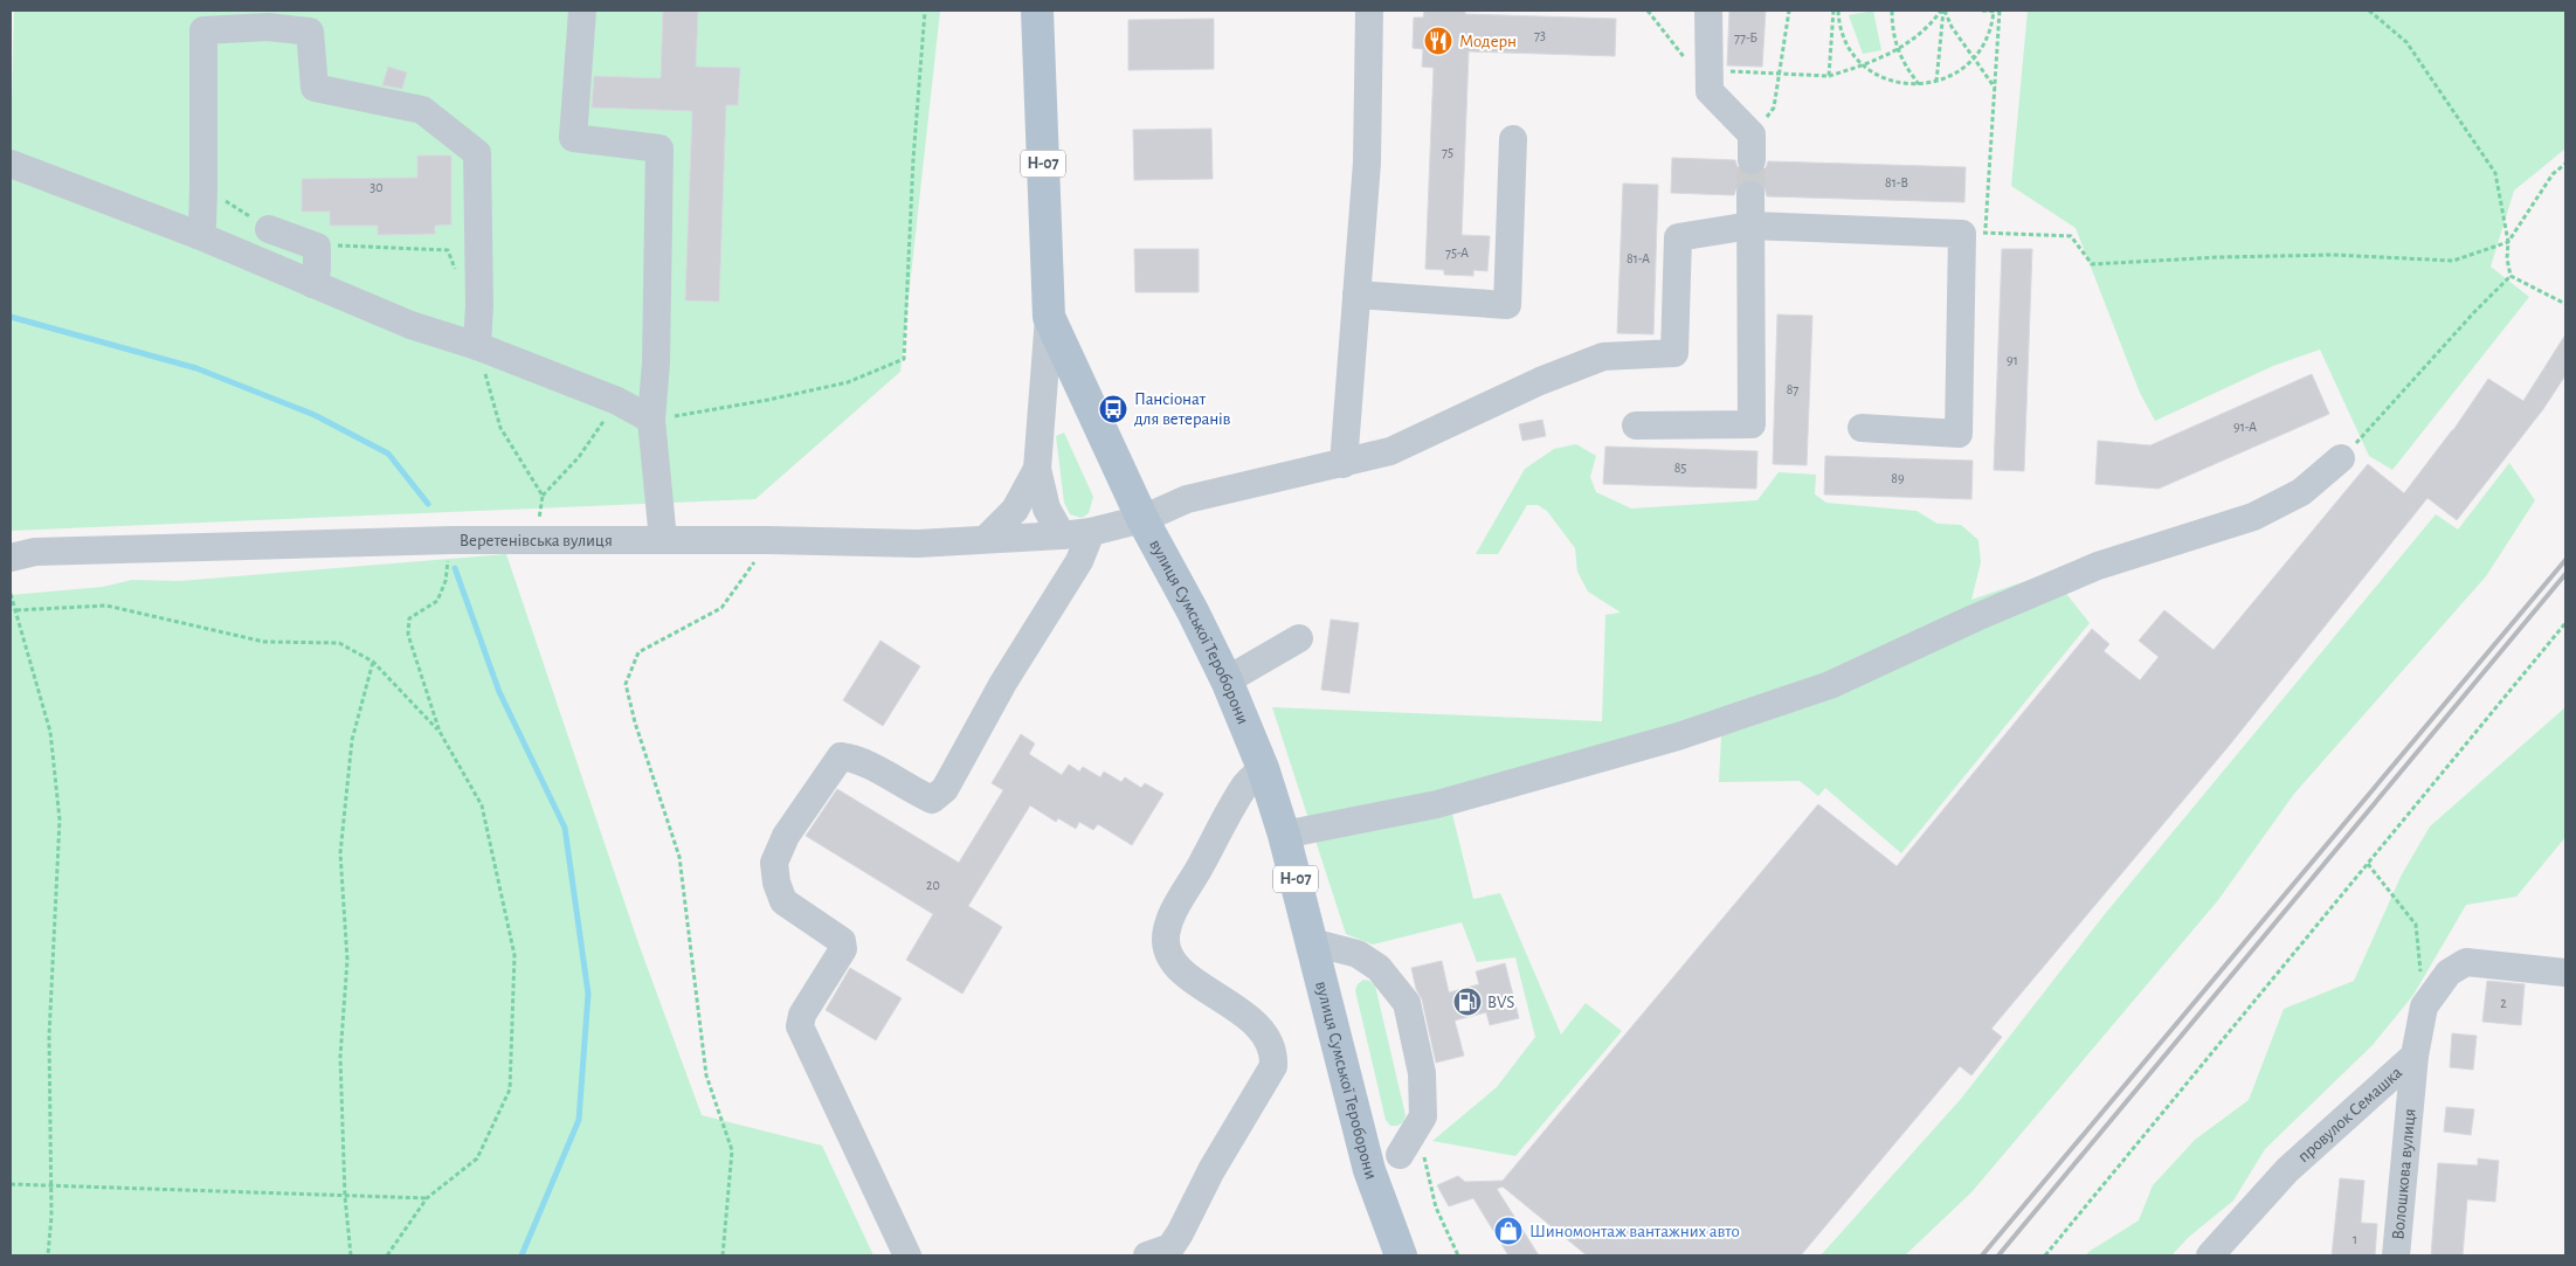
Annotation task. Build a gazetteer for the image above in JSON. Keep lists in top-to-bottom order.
{
  "streets": {
    "main road": ["Н-07", "вулиця Сумської Тероборони"],
    "street": ["Веретенівська вулиця", "провулок Семашка", "Волошкова вулиця"]
  },
  "crossings": [
    ["Веретенівська вулиця", "вулиця Сумської Тероборони"],
    ["провулок Семашка", "Волошкова вулиця"]
  ],
  "places": {
    "restaurant": ["Модерн"],
    "bus stop": ["Пансіонат для ветеранів"],
    "fuel station": ["BVS"],
    "shop": ["Шиномонтаж вантажних авто"]
  },
  "house_numbers": [
    "73",
    "77-Б",
    "75",
    "81-В",
    "30",
    "75-А",
    "81-А",
    "91",
    "87",
    "91-А",
    "85",
    "89",
    "20",
    "2",
    "1"
  ]
}
